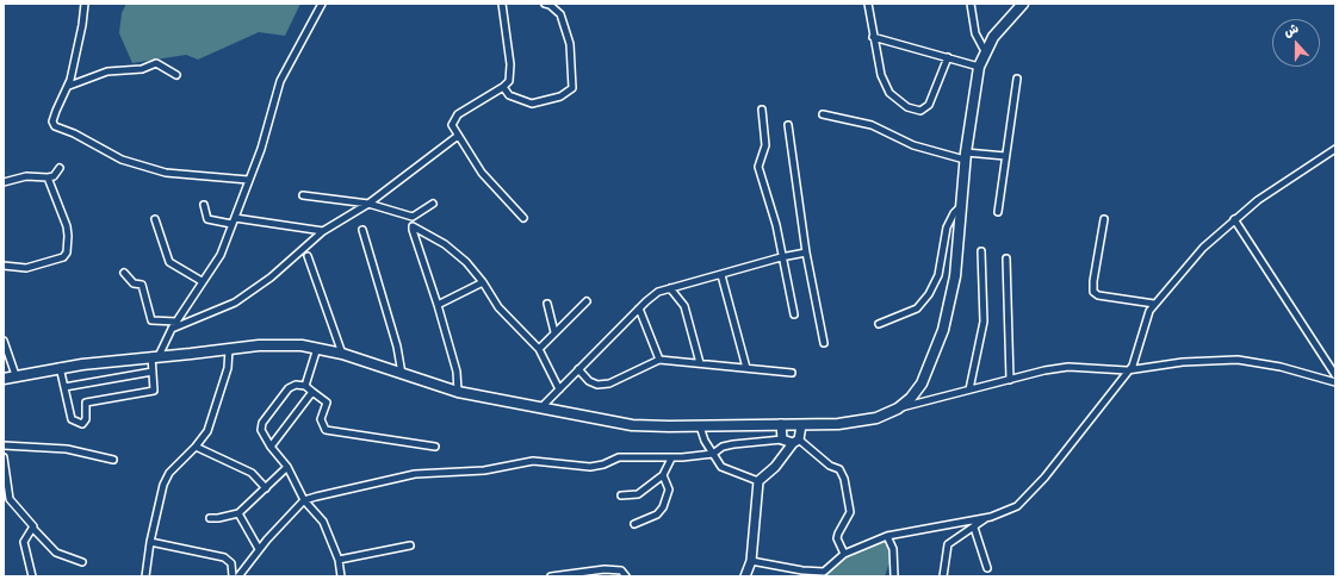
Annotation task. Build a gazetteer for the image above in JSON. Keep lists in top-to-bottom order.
{
  "north": "top"
}
